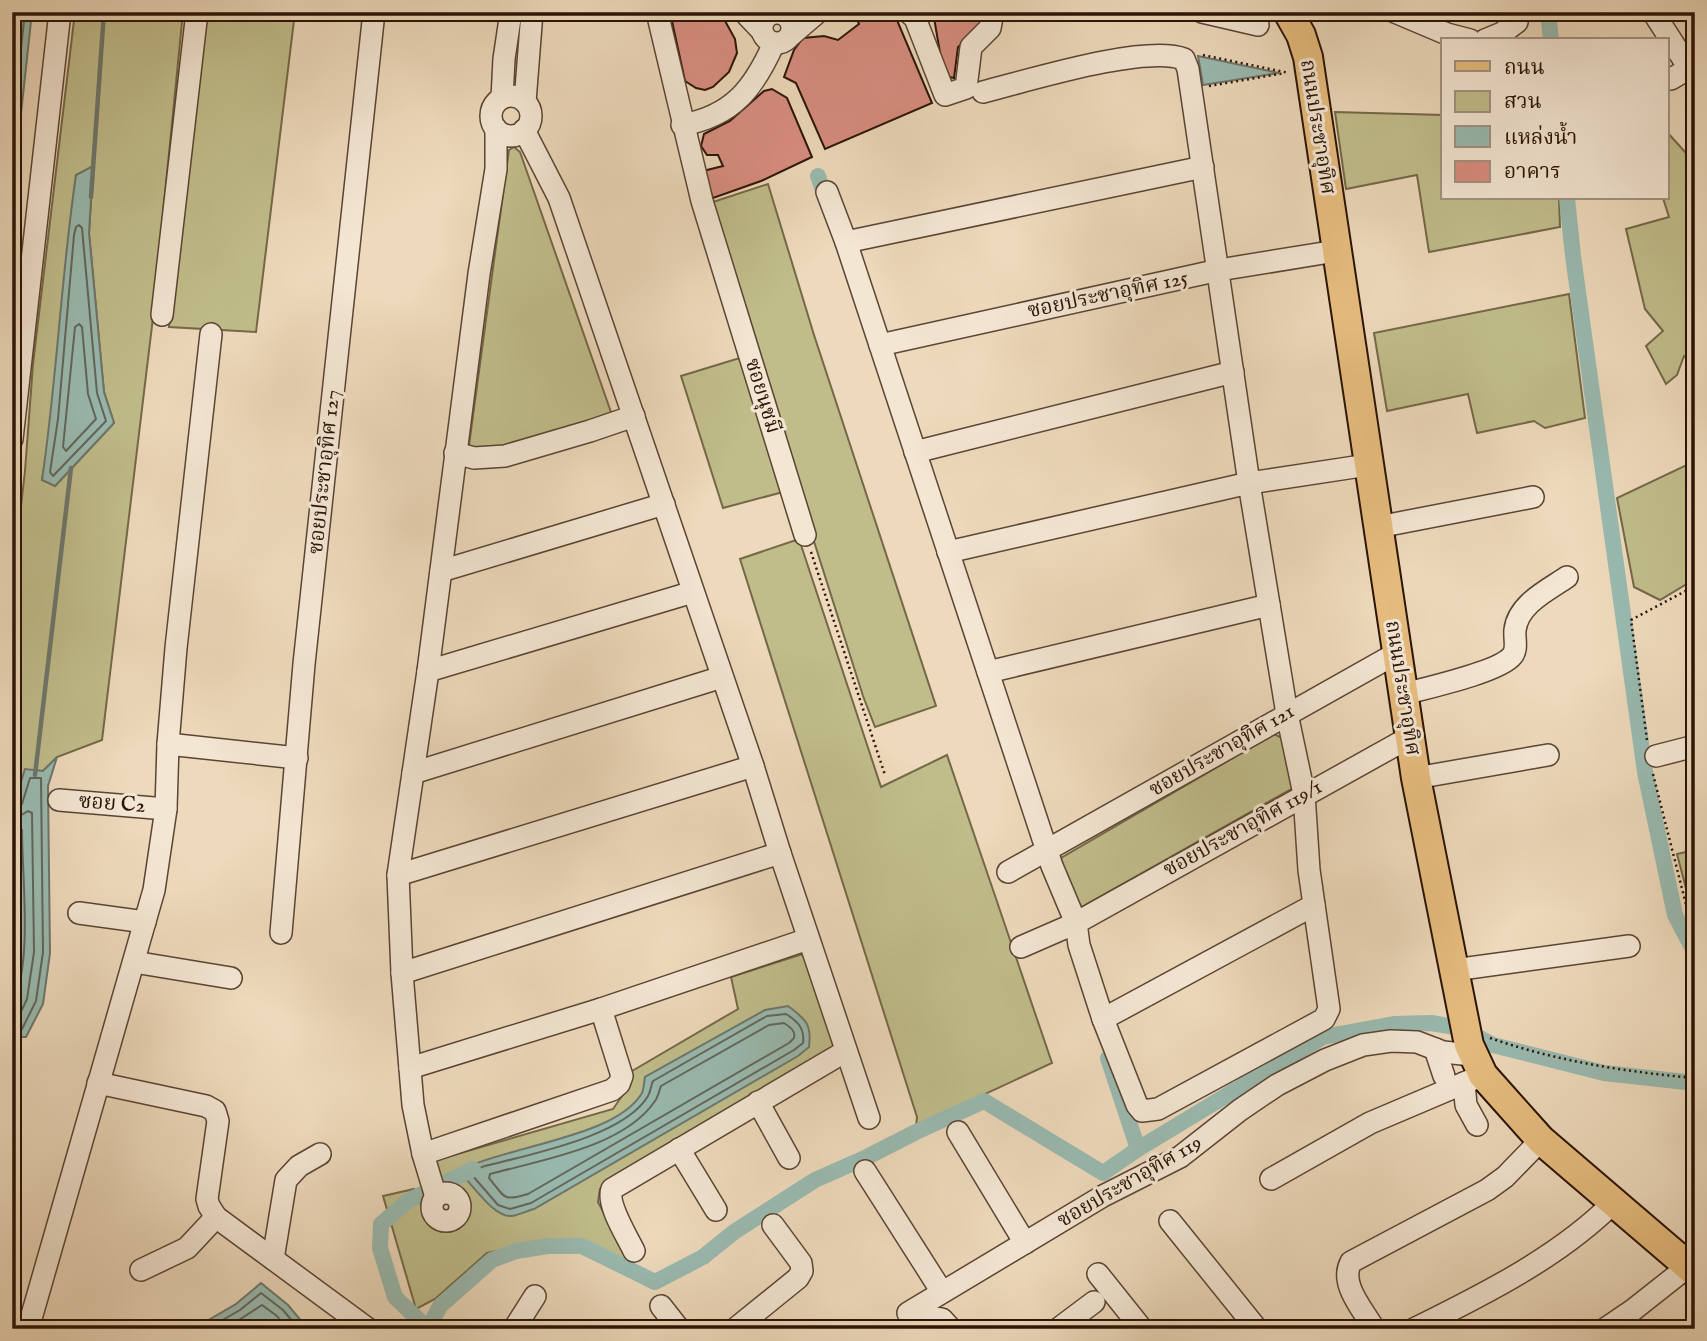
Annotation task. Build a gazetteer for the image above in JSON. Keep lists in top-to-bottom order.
{
  "streets": {
    "main road": ["ถนนประชาอุทิศ"],
    "street": [
      "ซอยประชาอุทิศ 125",
      "ซอยนุชมี",
      "ซอยประชาอุทิศ 127",
      "ซอยประชาอุทิศ 121",
      "ซอย C2",
      "ซอยประชาอุทิศ 119/1",
      "ซอยประชาอุทิศ 119"
    ]
  },
  "crossings": [
    ["ถนนประชาอุทิศ", "ซอยประชาอุทิศ 125"],
    ["ถนนประชาอุทิศ", "ซอยประชาอุทิศ 121"],
    ["ถนนประชาอุทิศ", "ซอยประชาอุทิศ 119/1"],
    ["ถนนประชาอุทิศ", "ซอยประชาอุทิศ 119"]
  ],
  "legend": [
    "ถนน",
    "สวน",
    "แหล่งน้ำ",
    "อาคาร"
  ]
}
